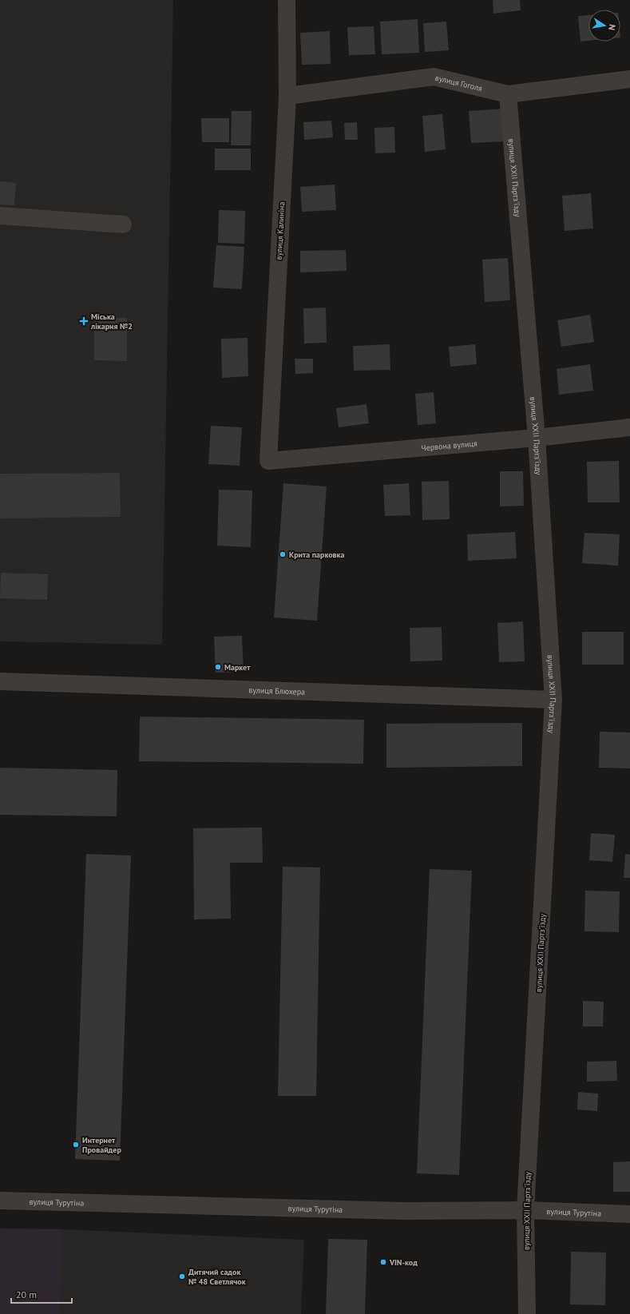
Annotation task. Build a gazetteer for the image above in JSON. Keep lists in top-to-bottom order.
{
  "streets": {
    "street": [
      "вулиця Гоголя",
      "вулиця XXII Партз'їзду",
      "вулиця Калиніна",
      "Червона вулиця",
      "вулиця Блюхера",
      "вулиця Турутіна"
    ]
  },
  "crossings": [
    ["вулиця Гоголя", "вулиця XXII Партз'їзду"],
    ["вулиця Гоголя", "вулиця Калиніна"],
    ["вулиця XXII Партз'їзду", "Червона вулиця"],
    ["вулиця XXII Партз'їзду", "вулиця Блюхера"],
    ["вулиця XXII Партз'їзду", "вулиця Турутіна"],
    ["вулиця Калиніна", "Червона вулиця"]
  ],
  "places": {
    "health": ["Міська лікарня №2"],
    "other": [
      "Крита парковка",
      "Маркет",
      "Интернет Провайдер",
      "VIN-код",
      "Дитячий садок № 48 Светлячок"
    ]
  },
  "scale_bar": "20 m",
  "north": "right"
}
